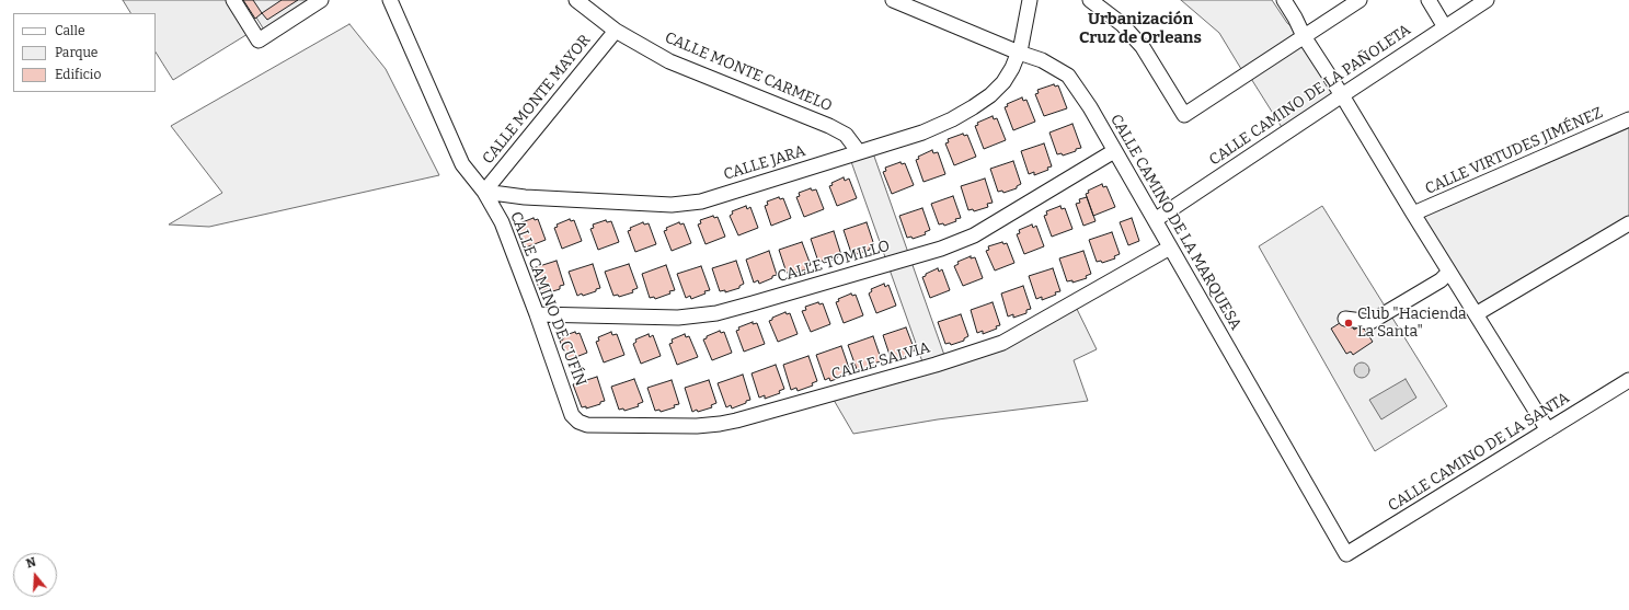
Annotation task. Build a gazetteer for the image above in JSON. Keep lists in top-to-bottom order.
{
  "streets": {
    "street": [
      "CALLE MONTE CARMELO",
      "CALLE CAMINO DE LA PAÑOLETA",
      "CALLE MONTE MAYOR",
      "CALLE VIRTUDES JIMÉNEZ",
      "CALLE JARA",
      "CALLE CAMINO DE LA MARQUESA",
      "CALLE TOMILLO",
      "CALLE CAMINO DE CUFÍN",
      "CALLE SALVIA",
      "CALLE CAMINO DE LA SANTA"
    ]
  },
  "crossings": [
    ["CALLE MONTE CARMELO", "CALLE MONTE MAYOR"],
    ["CALLE MONTE CARMELO", "CALLE JARA"],
    ["CALLE CAMINO DE LA PAÑOLETA", "CALLE CAMINO DE LA MARQUESA"],
    ["CALLE MONTE MAYOR", "CALLE JARA"],
    ["CALLE MONTE MAYOR", "CALLE CAMINO DE CUFÍN"],
    ["CALLE JARA", "CALLE CAMINO DE LA MARQUESA"],
    ["CALLE JARA", "CALLE CAMINO DE CUFÍN"],
    ["CALLE CAMINO DE LA MARQUESA", "CALLE TOMILLO"],
    ["CALLE CAMINO DE LA MARQUESA", "CALLE SALVIA"],
    ["CALLE CAMINO DE LA MARQUESA", "CALLE CAMINO DE LA SANTA"],
    ["CALLE TOMILLO", "CALLE CAMINO DE CUFÍN"],
    ["CALLE CAMINO DE CUFÍN", "CALLE SALVIA"]
  ],
  "districts": ["Urbanización Cruz de Orleans"],
  "places": ["Club \"Hacienda La Santa\""],
  "legend": ["Calle", "Parque", "Edificio"],
  "north": "top"
}
